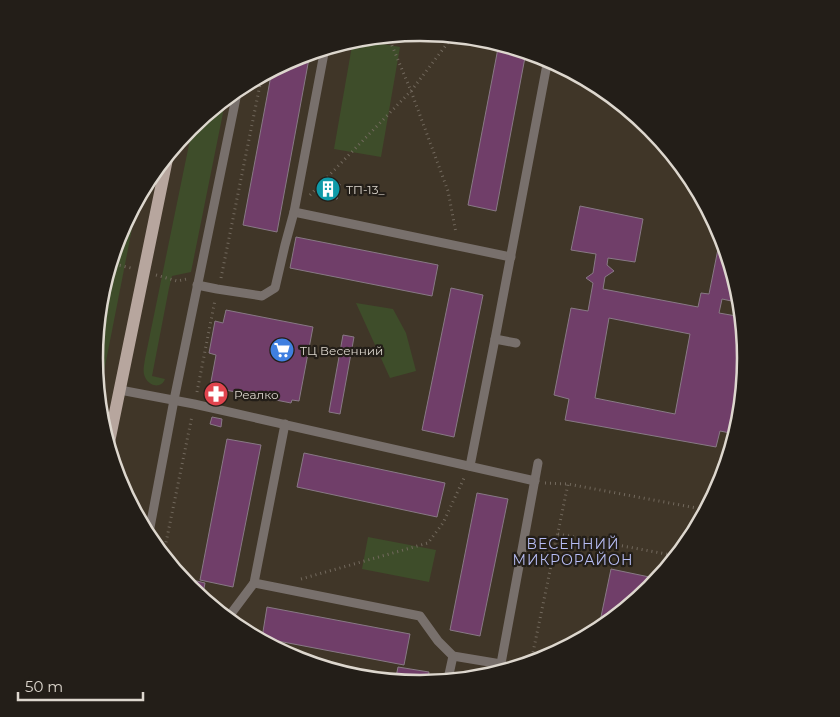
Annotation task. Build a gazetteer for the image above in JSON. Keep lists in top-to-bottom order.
{
  "districts": ["ВЕСЕННИЙ МИКРОРАЙОН"],
  "places": {
    "building": ["ТП-13_"],
    "supermarket": ["ТЦ Весенний"],
    "pharmacy": ["Реалко"]
  },
  "scale_bar": "50 m"
}
